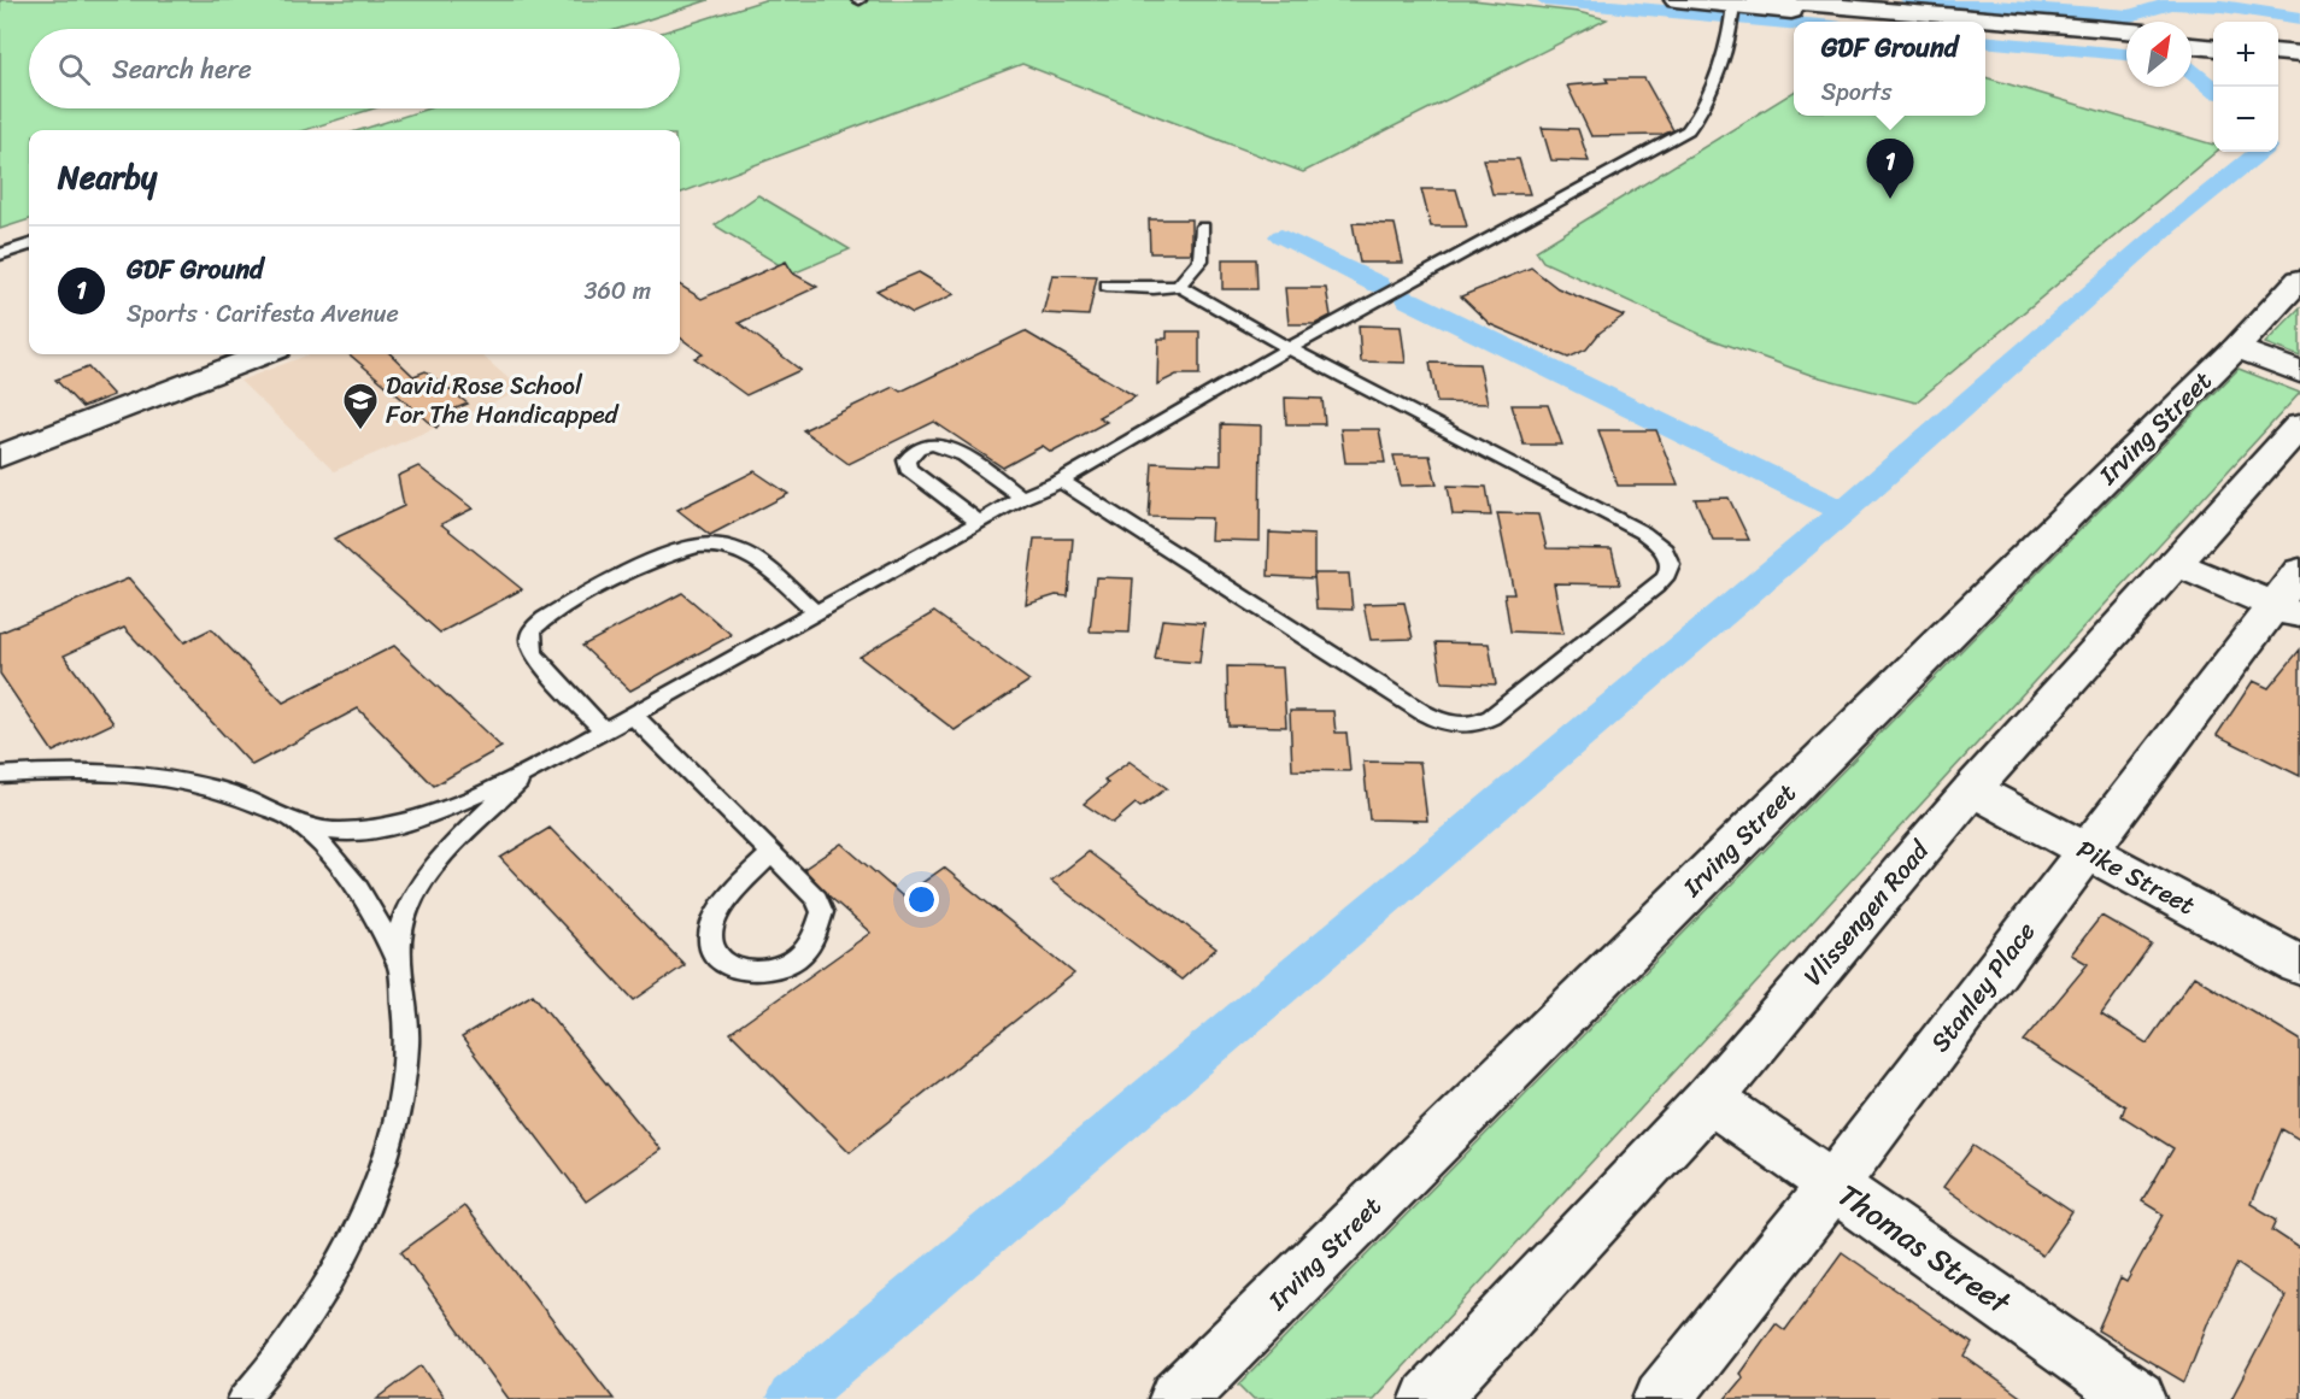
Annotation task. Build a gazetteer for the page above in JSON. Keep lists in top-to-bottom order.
{
  "streets": {
    "main road": [
      "Irving Street",
      "Pike Street",
      "Vlissengen Road",
      "Stanley Place",
      "Thomas Street"
    ]
  },
  "crossings": [
    ["Pike Street", "Vlissengen Road"],
    ["Pike Street", "Stanley Place"],
    ["Vlissengen Road", "Thomas Street"],
    ["Stanley Place", "Thomas Street"]
  ],
  "places": {
    "school or university": ["David Rose School For The Handicapped"]
  },
  "north": "top right",
  "page": {
    "map_buttons": ["+", "−"],
    "popup": ["GDF Ground", "Sports"],
    "search": "Search here",
    "heading": "Nearby",
    "pins": "1",
    "list": [
      {
        "mark": "1",
        "name": "GDF Ground",
        "note": "Sports · Carifesta Avenue",
        "value": "360 m"
      }
    ]
  }
}
